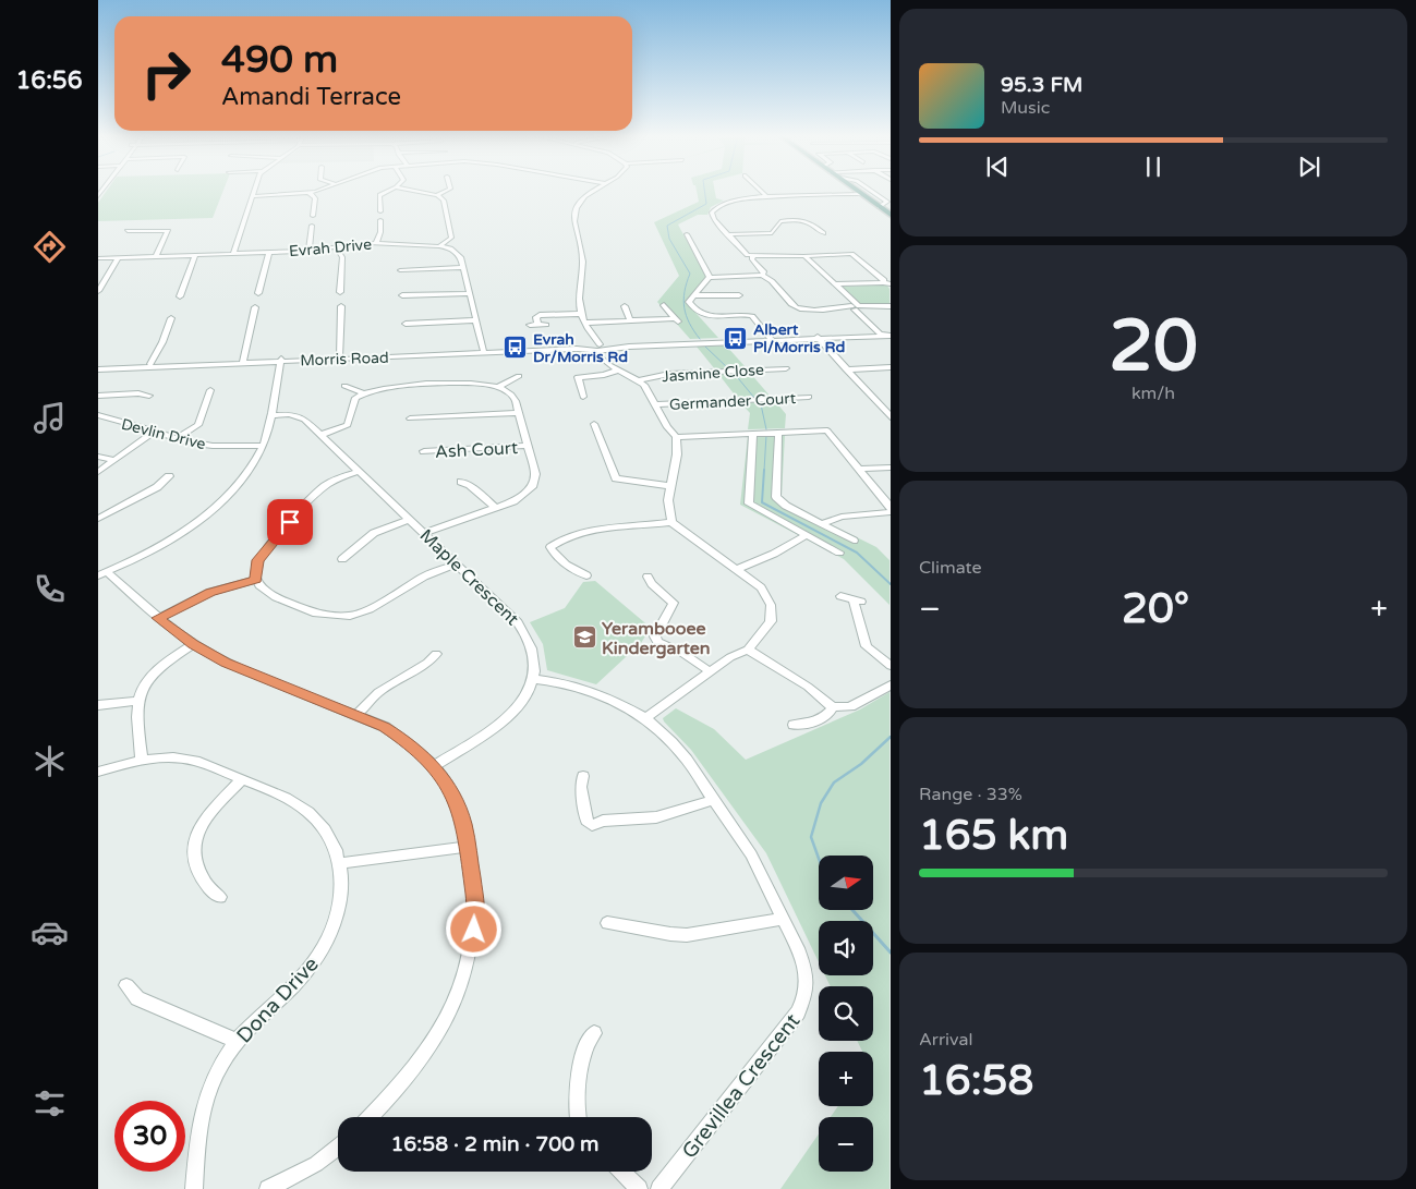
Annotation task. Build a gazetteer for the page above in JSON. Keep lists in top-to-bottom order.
{
  "streets": {
    "street": [
      "Evrah Drive",
      "Morris Road",
      "Jasmine Close",
      "Germander Court",
      "Devlin Drive",
      "Ash Court",
      "Maple Crescent",
      "Dona Drive",
      "Grevillea Crescent"
    ]
  },
  "crossings": [
    ["Maple Crescent", "Grevillea Crescent"]
  ],
  "places": {
    "bus stop": ["Albert Pl/Morris Rd", "Evrah Dr/Morris Rd"],
    "school or university": ["Yerambooee Kindergarten"]
  },
  "north": "right",
  "page": {
    "tabs": "16:56",
    "turn": ["490 m", "Amandi Terrace"],
    "song": ["95.3 FM", "Music"],
    "tile": [
      ["20", "km/h"],
      "Climate",
      ["Range · 33%", "165 km"],
      ["Arrival", "16:58"]
    ],
    "heat": ["−", "20°", "+"],
    "map_buttons": ["+", "−"],
    "limit": "30",
    "trip": "16:58 · 2 min · 700 m"
  }
}
